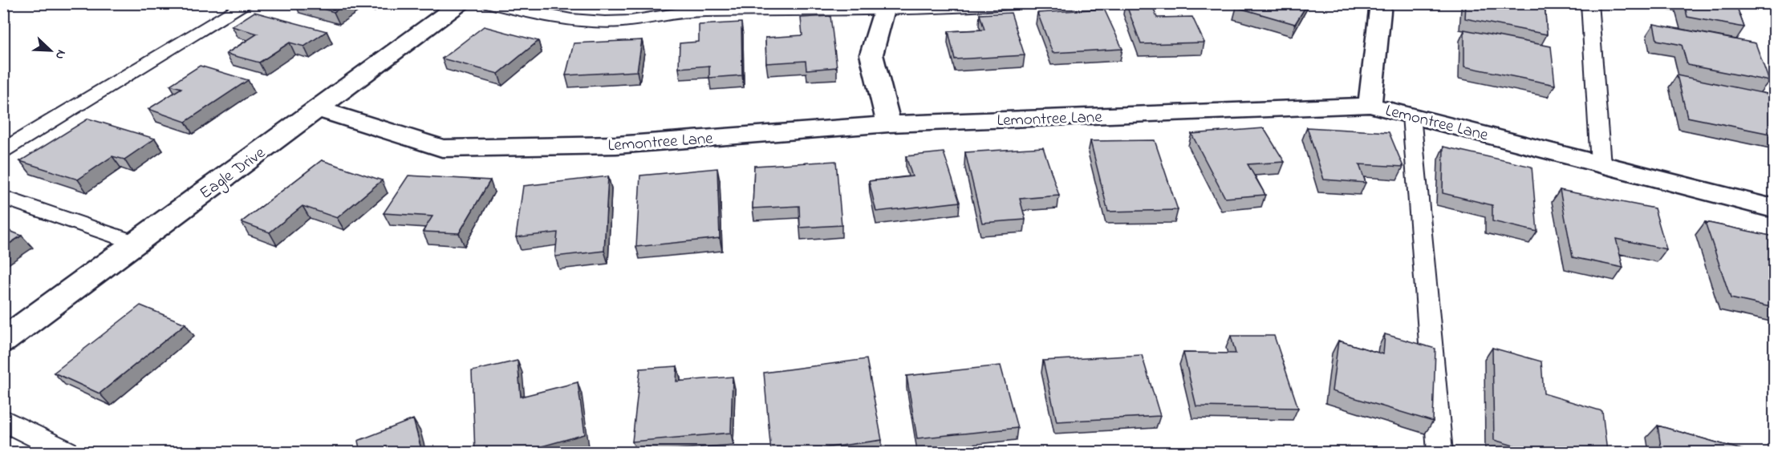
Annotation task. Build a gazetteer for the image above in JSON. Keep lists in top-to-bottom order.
{
  "streets": {
    "street": ["Lemontree Lane", "Eagle Drive"]
  },
  "crossings": [
    ["Lemontree Lane", "Eagle Drive"]
  ],
  "north": "bottom right"
}
